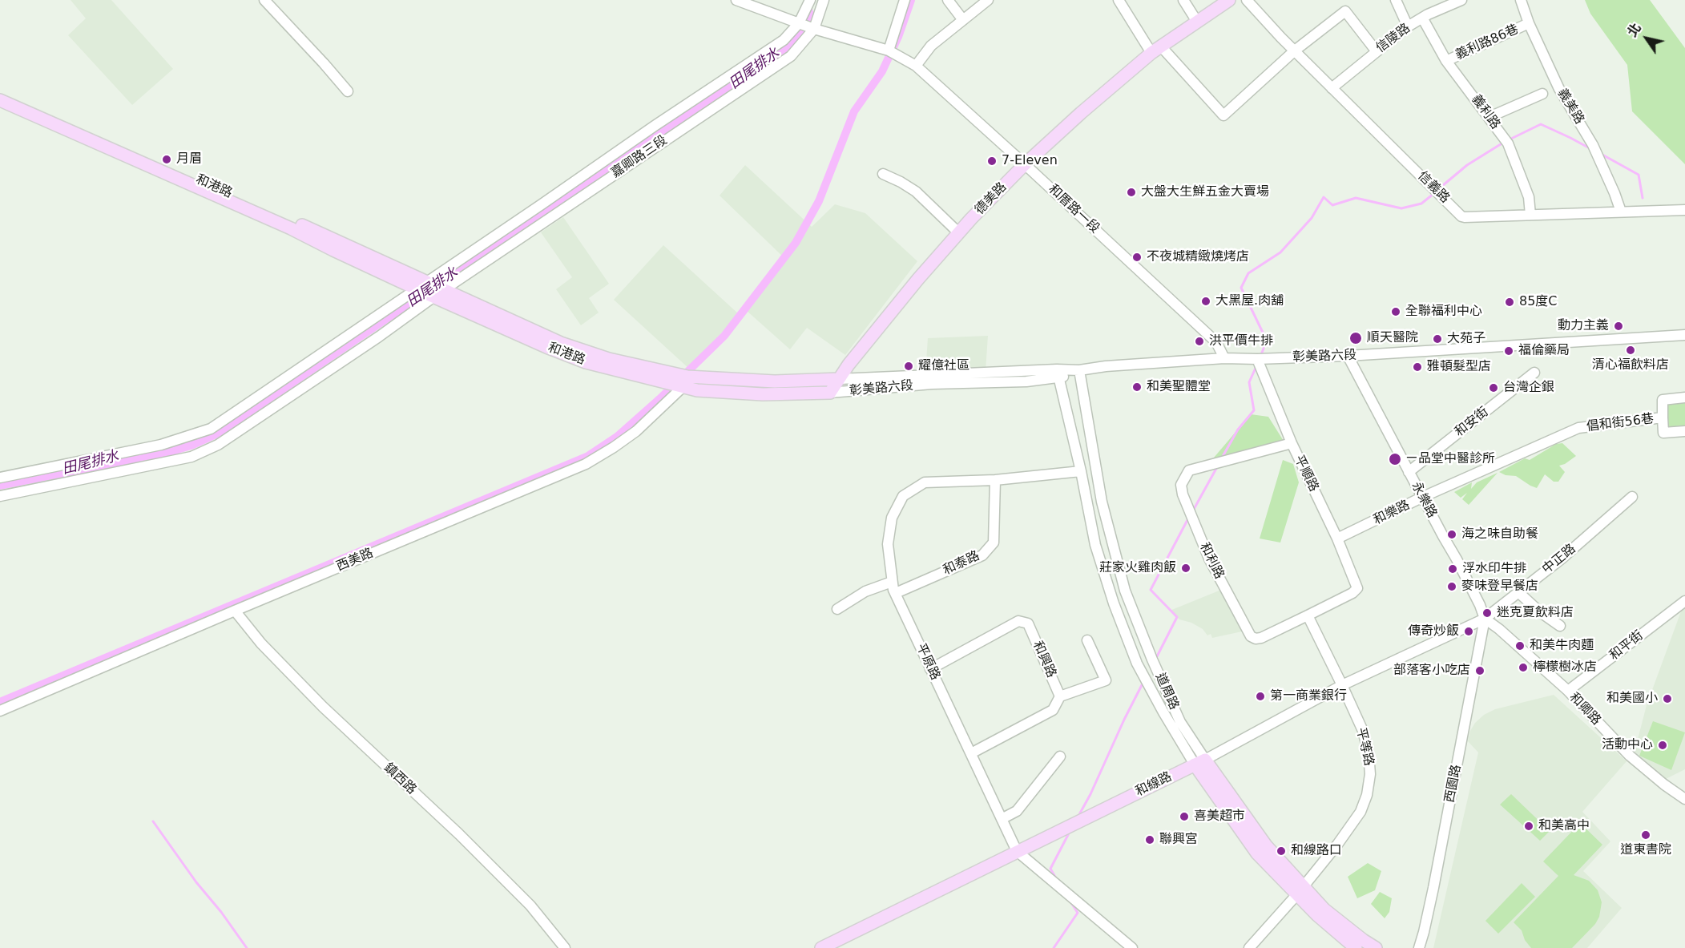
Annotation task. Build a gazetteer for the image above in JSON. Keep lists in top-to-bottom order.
{
  "streets": {
    "main road": [
      "和港路",
      "德美路",
      "彰美路六段",
      "道周路",
      "和線路"
    ],
    "street": [
      "信陵路",
      "義利路86巷",
      "義美路",
      "義利路",
      "嘉卿路三段",
      "信義路",
      "和厝路一段",
      "和安街",
      "倡和街56巷",
      "平順路",
      "永樂路",
      "和樂路",
      "中正路",
      "西美路",
      "和利路",
      "和泰路",
      "和平街",
      "和興路",
      "平原路",
      "和卿路",
      "平等路",
      "鎮西路",
      "西園路"
    ]
  },
  "crossings": [
    ["信陵路", "義利路"],
    ["信陵路", "信義路"],
    ["義利路86巷", "義美路"],
    ["義利路86巷", "義利路"],
    ["義美路", "信義路"],
    ["義利路", "信義路"],
    ["嘉卿路三段", "和港路"],
    ["嘉卿路三段", "和厝路一段"],
    ["和港路", "彰美路六段"],
    ["和港路", "西美路"],
    ["德美路", "和厝路一段"],
    ["德美路", "彰美路六段"],
    ["和厝路一段", "彰美路六段"],
    ["彰美路六段", "平順路"],
    ["彰美路六段", "永樂路"],
    ["彰美路六段", "西美路"],
    ["彰美路六段", "道周路"],
    ["和安街", "永樂路"],
    ["倡和街56巷", "和樂路"],
    ["平順路", "和樂路"],
    ["平順路", "和利路"],
    ["永樂路", "和樂路"],
    ["永樂路", "中正路"],
    ["永樂路", "和卿路"],
    ["永樂路", "西園路"],
    ["永樂路", "和線路"],
    ["中正路", "和卿路"],
    ["中正路", "西園路"],
    ["中正路", "和線路"],
    ["西美路", "鎮西路"],
    ["和利路", "平等路"],
    ["和泰路", "平原路"],
    ["和平街", "和卿路"],
    ["和興路", "平原路"],
    ["平原路", "道周路"],
    ["平原路", "和線路"],
    ["道周路", "平等路"],
    ["道周路", "和線路"],
    ["和卿路", "西園路"],
    ["和卿路", "和線路"],
    ["平等路", "和線路"],
    ["西園路", "和線路"]
  ],
  "water": ["田尾排水"],
  "places": [
    "月眉",
    "7-Eleven",
    "大盤大生鮮五金大賣場",
    "不夜城精緻燒烤店",
    "大黑屋.肉舖",
    "85度C",
    "全聯福利中心",
    "動力主義",
    "順天醫院",
    "大苑子",
    "洪平價牛排",
    "清心福飲料店",
    "福倫藥局",
    "耀億社區",
    "雅頓髮型店",
    "和美聖體堂",
    "台灣企銀",
    "ㄧ品堂中醫診所",
    "海之味自助餐",
    "莊家火雞肉飯",
    "浮水印牛排",
    "麥味登早餐店",
    "迷克夏飲料店",
    "傳奇炒飯",
    "和美牛肉麵",
    "檸檬樹冰店",
    "部落客小吃店",
    "第一商業銀行",
    "和美國小",
    "活動中心",
    "喜美超市",
    "和美高中",
    "道東書院",
    "聯興宮",
    "和線路口"
  ],
  "north": "top left"
}
